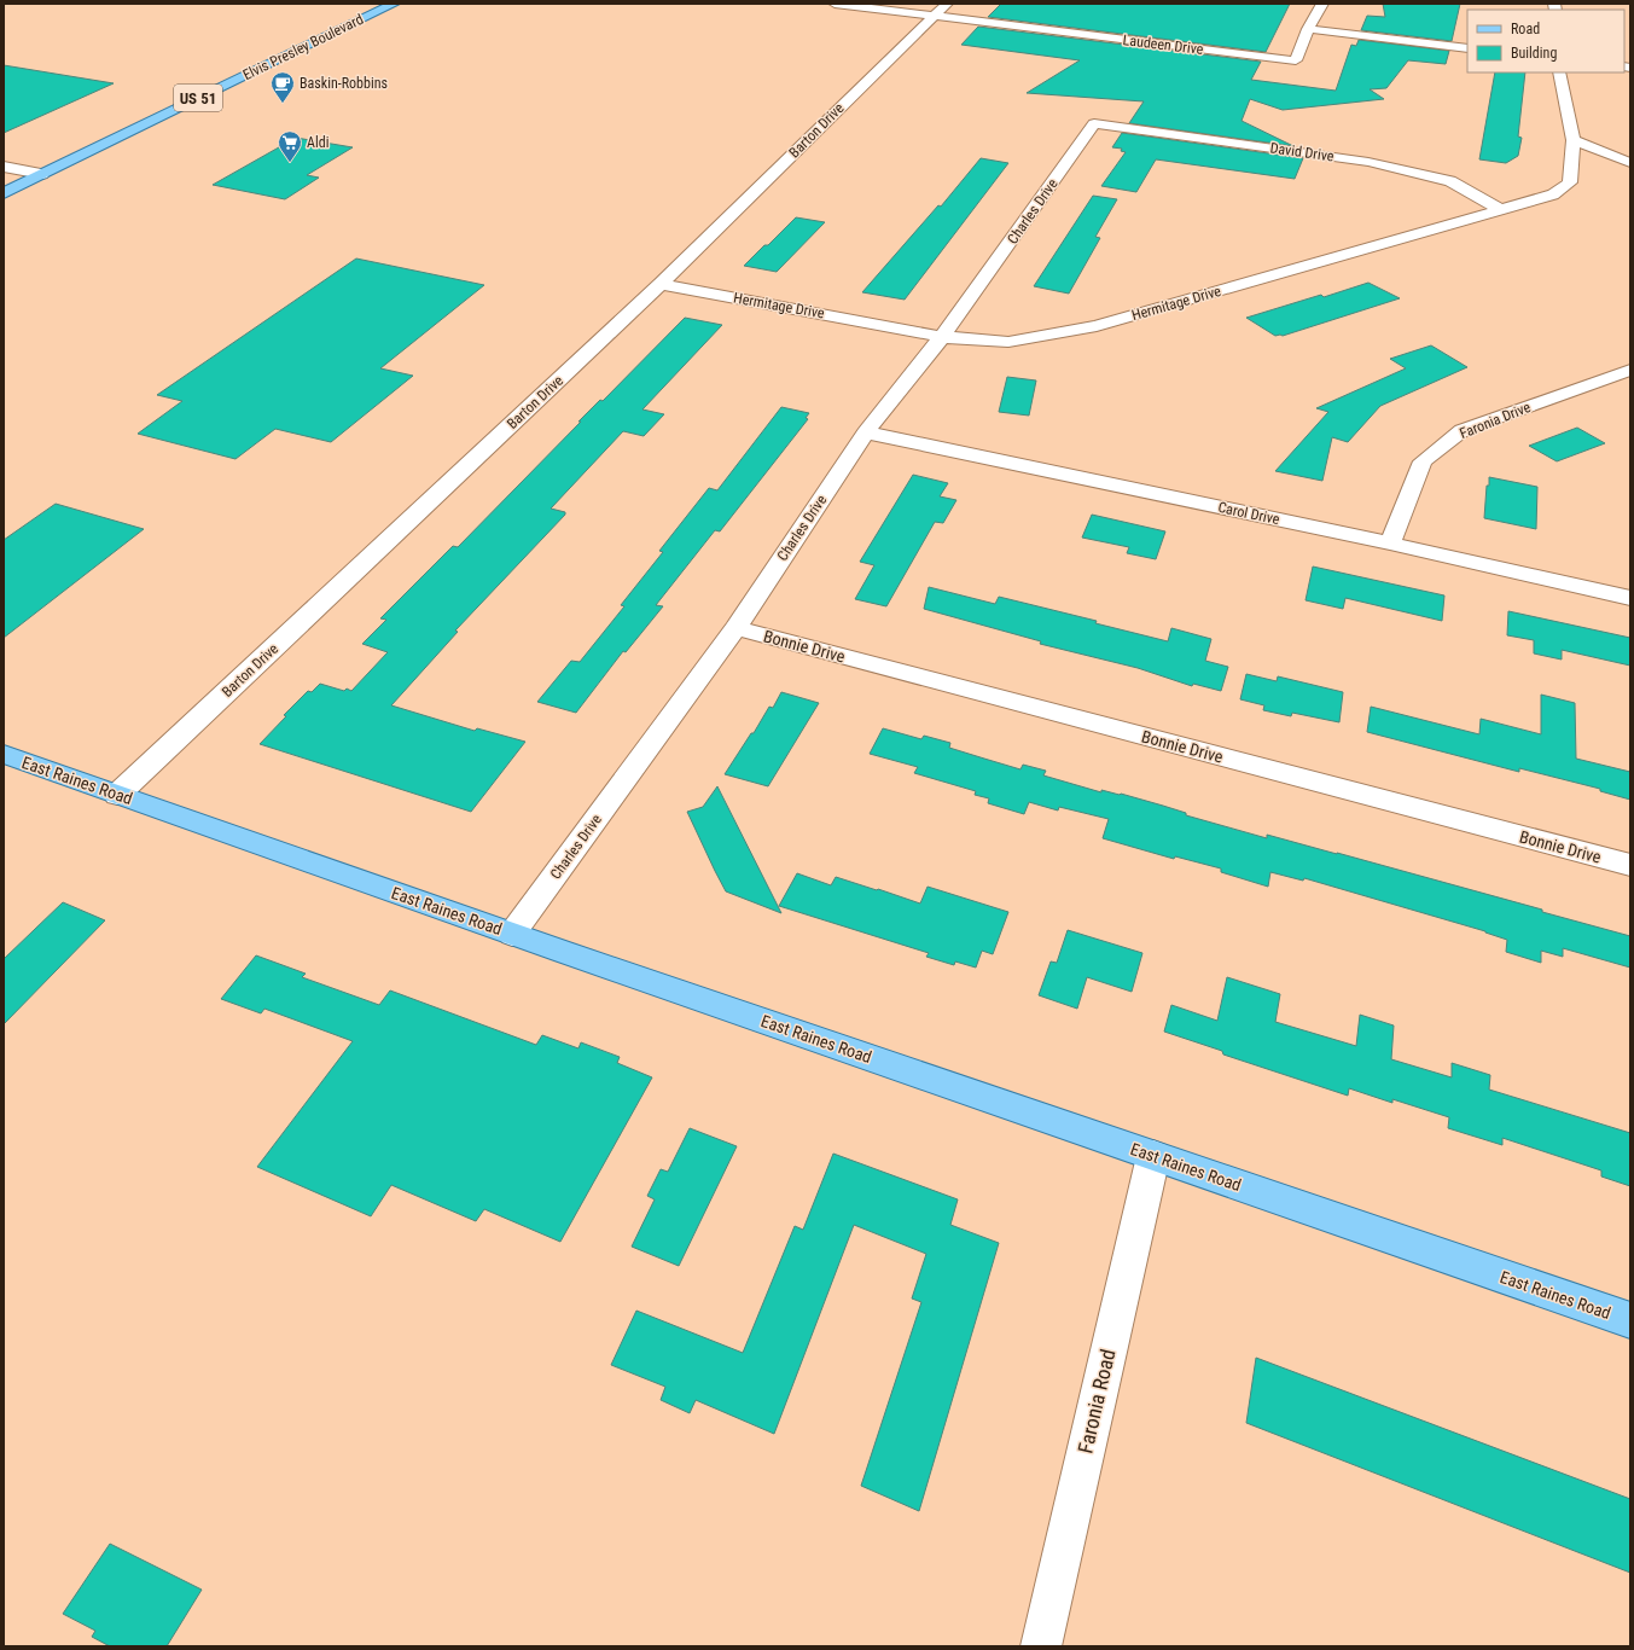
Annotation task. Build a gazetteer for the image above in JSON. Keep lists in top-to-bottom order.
{
  "streets": {
    "main road": ["Elvis Presley Boulevard", "US 51", "East Raines Road"],
    "street": [
      "Laudeen Drive",
      "Barton Drive",
      "David Drive",
      "Charles Drive",
      "Hermitage Drive",
      "Faronia Drive",
      "Carol Drive",
      "Bonnie Drive",
      "Faronia Road"
    ]
  },
  "crossings": [
    ["Laudeen Drive", "Barton Drive"],
    ["Barton Drive", "Hermitage Drive"],
    ["Barton Drive", "East Raines Road"],
    ["David Drive", "Charles Drive"],
    ["David Drive", "Hermitage Drive"],
    ["Charles Drive", "Hermitage Drive"],
    ["Charles Drive", "Carol Drive"],
    ["Charles Drive", "Bonnie Drive"],
    ["Charles Drive", "East Raines Road"],
    ["Faronia Drive", "Carol Drive"],
    ["East Raines Road", "Faronia Road"]
  ],
  "places": {
    "cafe": ["Baskin-Robbins"],
    "supermarket": ["Aldi"]
  },
  "legend": ["Road", "Building"]
}
